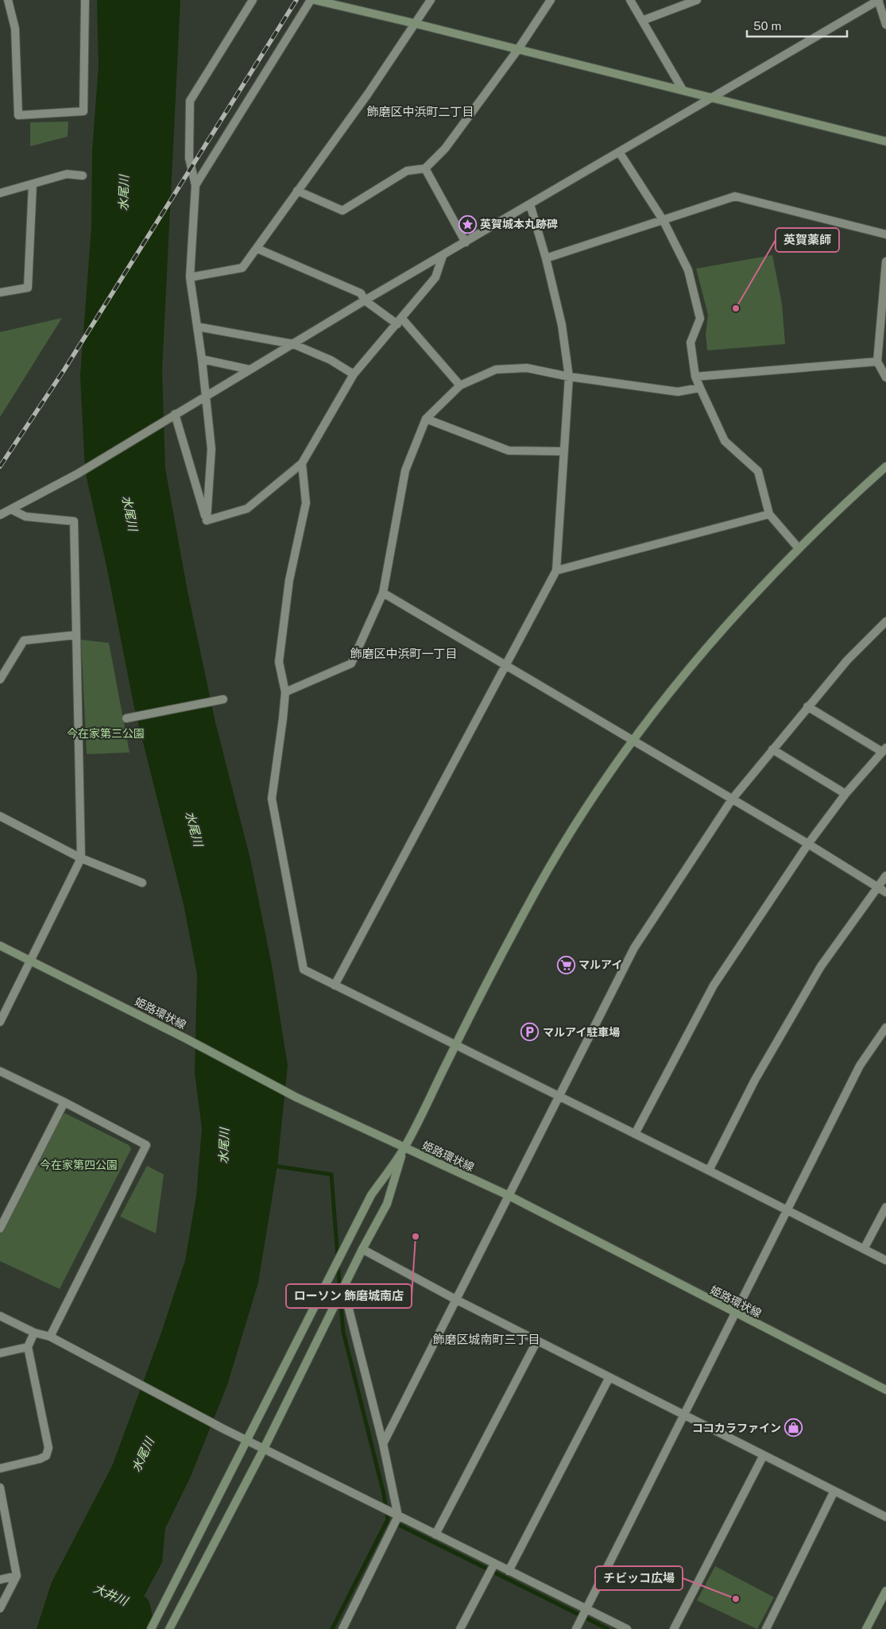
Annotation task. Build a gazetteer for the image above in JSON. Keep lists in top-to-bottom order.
{
  "streets": {
    "street": ["姫路環状線"]
  },
  "districts": ["飾磨区中浜町二丁目", "飾磨区中浜町一丁目", "飾磨区城南町三丁目"],
  "water": ["水尾川", "大井川"],
  "parks": ["今在家第三公園", "今在家第四公園"],
  "places": {
    "place": ["英賀城本丸跡碑"],
    "other": ["英賀薬師", "ローソン 飾磨城南店", "チビッコ広場"],
    "supermarket": ["マルアイ"],
    "parking": ["マルアイ駐車場"],
    "shop": ["ココカラファイン"]
  },
  "scale_bar": "50 m"
}
